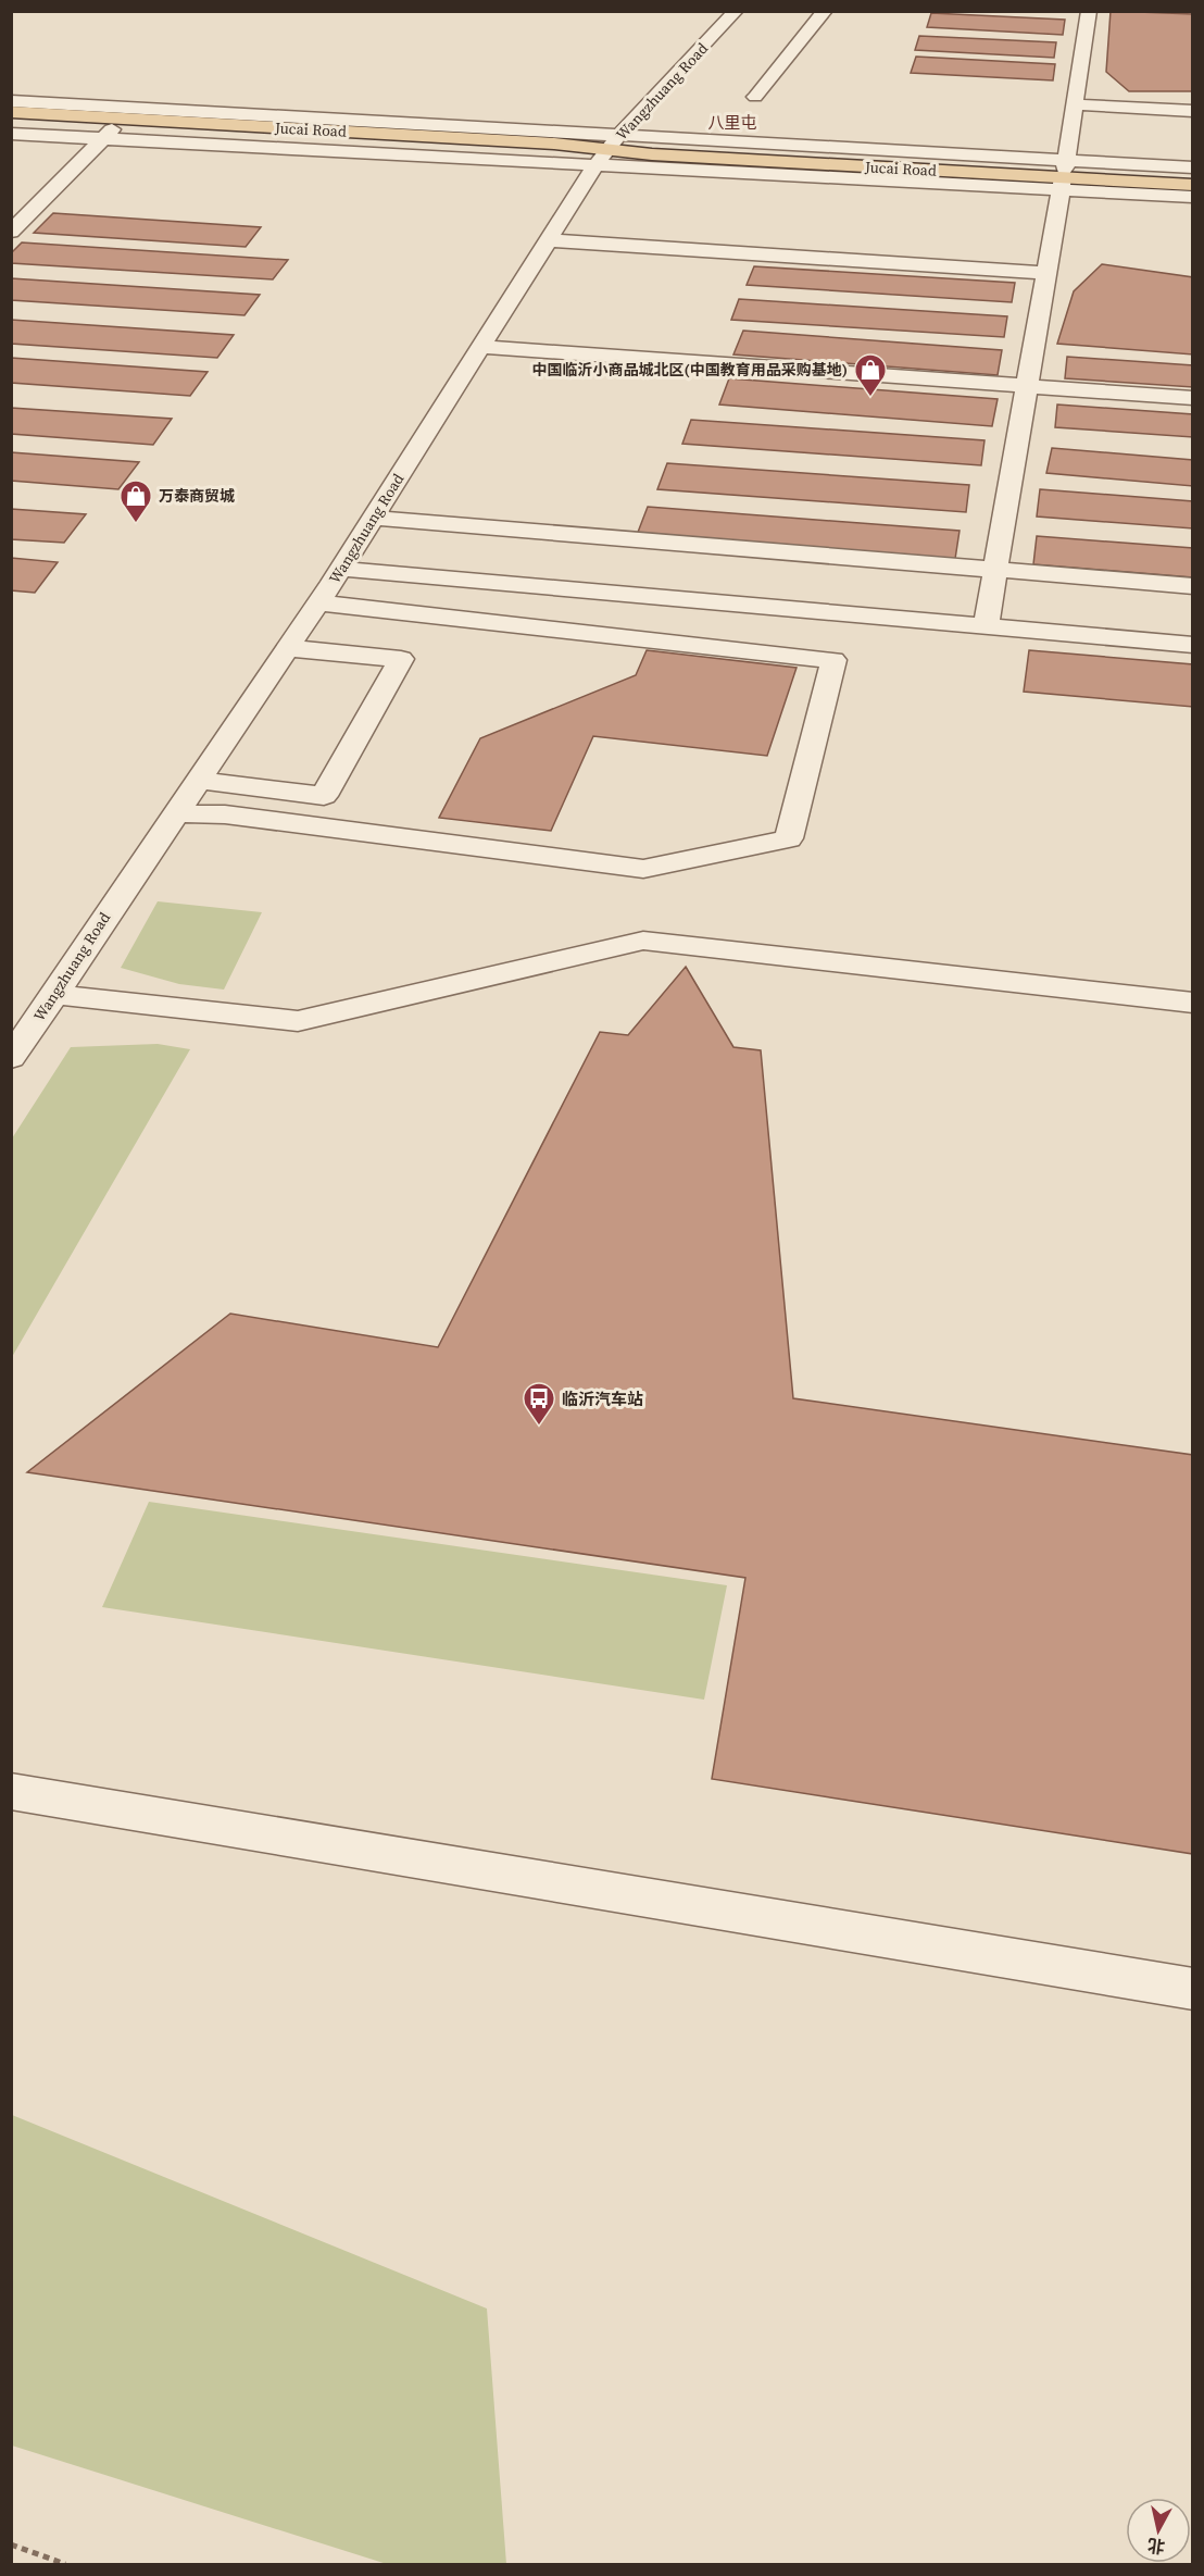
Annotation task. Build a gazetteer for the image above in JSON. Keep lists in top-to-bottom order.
{
  "streets": {
    "main road": ["Jucai Road"],
    "street": ["Wangzhuang Road"]
  },
  "crossings": [
    ["Wangzhuang Road", "Jucai Road"]
  ],
  "districts": ["八里屯"],
  "places": {
    "shop": ["中国临沂小商品城北区(中国教育用品采购基地)", "万泰商贸城"],
    "bus stop": ["临沂汽车站"]
  },
  "north": "bottom"
}
